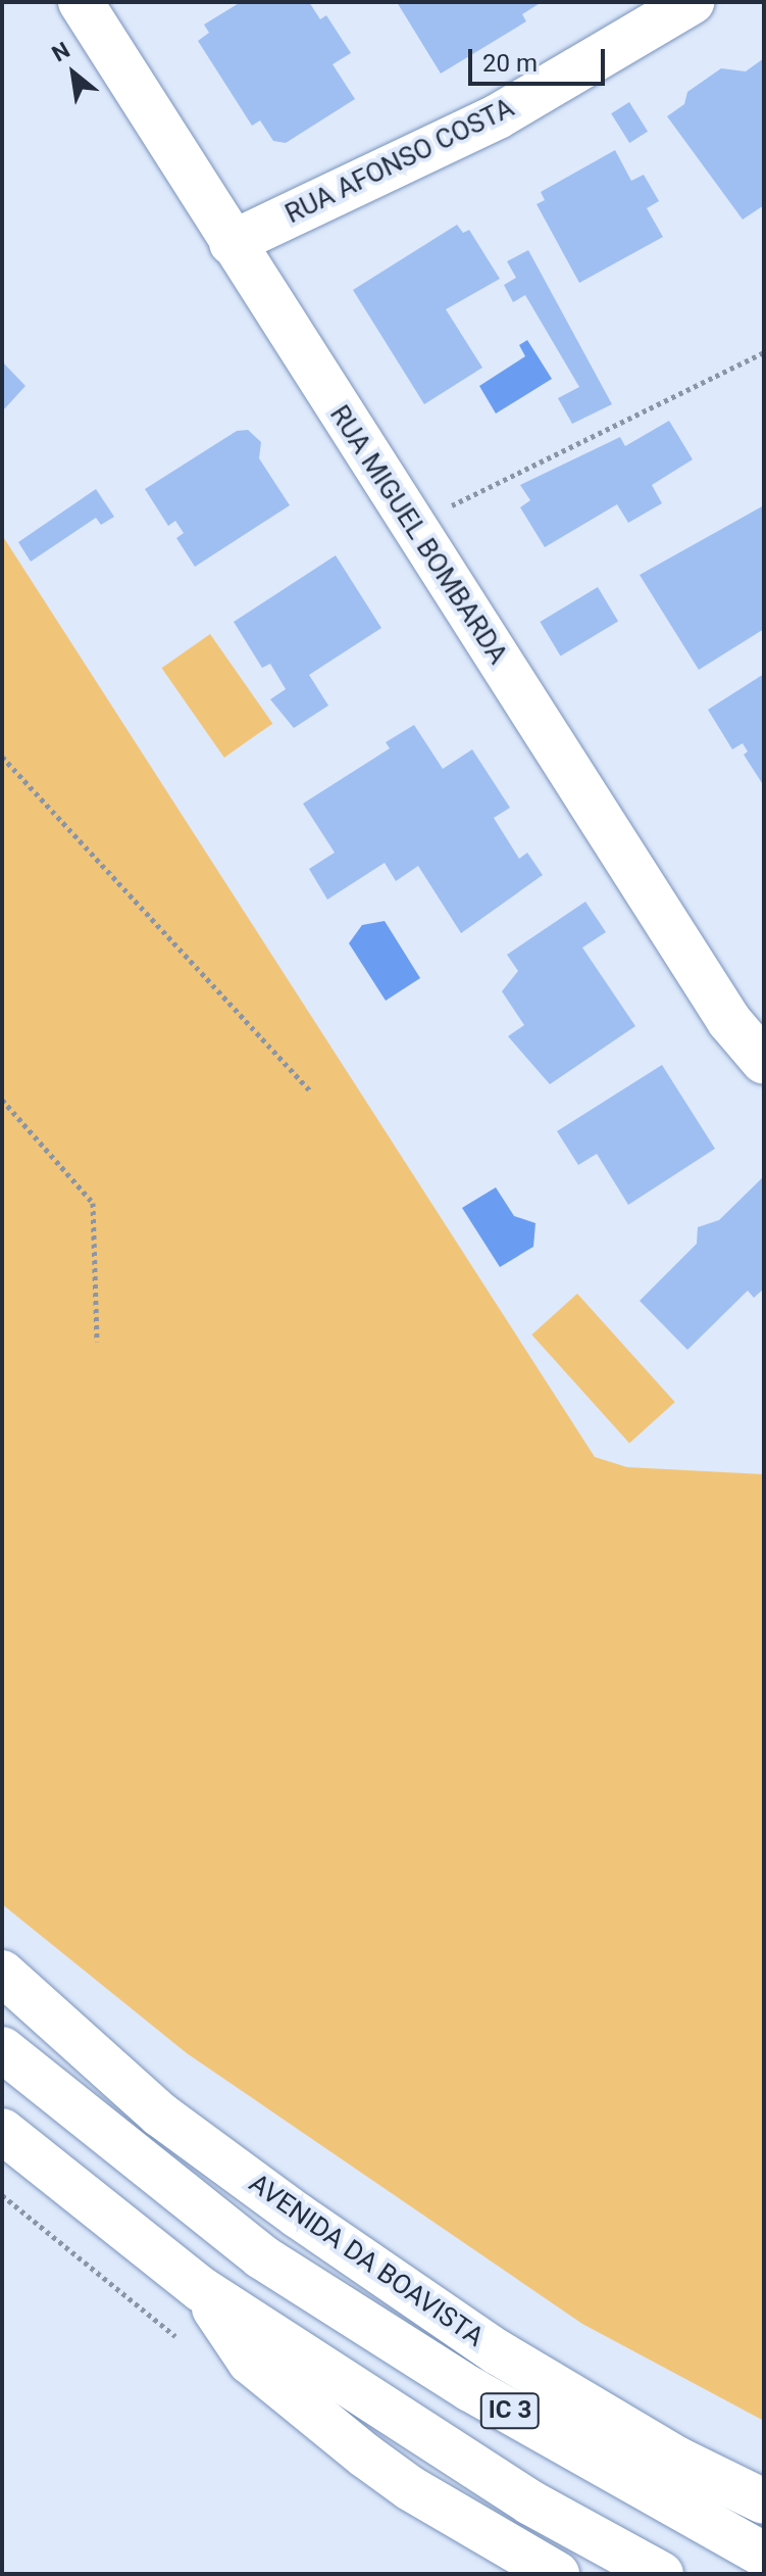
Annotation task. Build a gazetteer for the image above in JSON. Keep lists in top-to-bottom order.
{
  "streets": {
    "main road": [
      "RUA AFONSO COSTA",
      "RUA MIGUEL BOMBARDA",
      "AVENIDA DA BOAVISTA",
      "IC 3"
    ]
  },
  "crossings": [
    ["RUA AFONSO COSTA", "RUA MIGUEL BOMBARDA"]
  ],
  "scale_bar": "20 m",
  "north": "top left"
}
